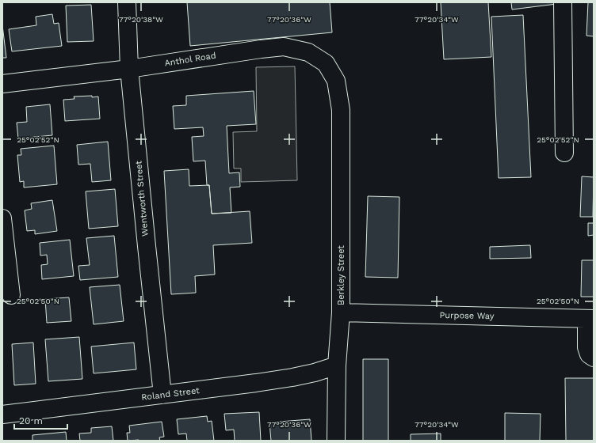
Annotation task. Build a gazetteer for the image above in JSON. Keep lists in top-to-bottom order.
{
  "streets": {
    "street": [
      "Anthol Road",
      "Wentworth Street",
      "Berkley Street",
      "Purpose Way",
      "Roland Street"
    ]
  },
  "crossings": [
    ["Anthol Road", "Wentworth Street"],
    ["Anthol Road", "Berkley Street"],
    ["Wentworth Street", "Roland Street"],
    ["Berkley Street", "Purpose Way"],
    ["Berkley Street", "Roland Street"]
  ],
  "scale_bar": "20 m",
  "coordinates": [
    "77°20'38\"W",
    "77°20'36\"W",
    "77°20'34\"W",
    "25°02'52\"N",
    "25°02'50\"N"
  ]
}
